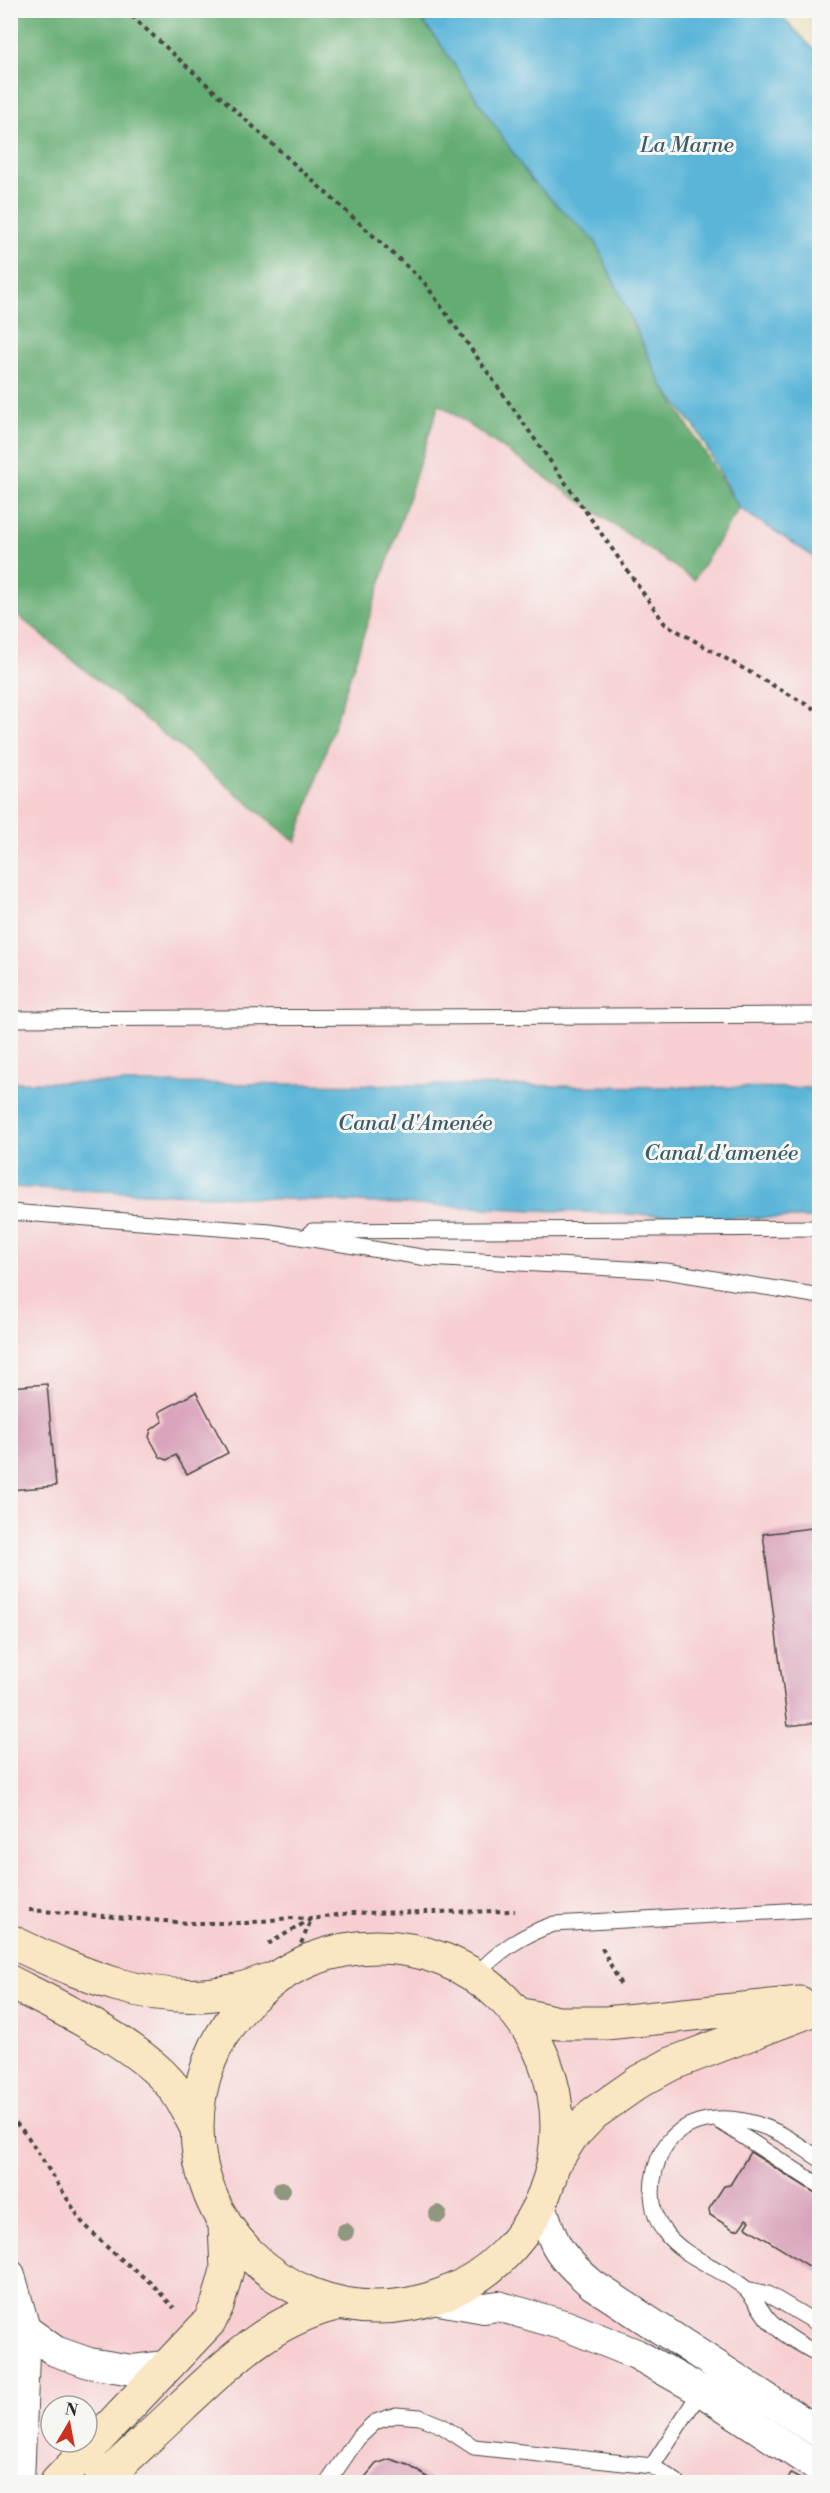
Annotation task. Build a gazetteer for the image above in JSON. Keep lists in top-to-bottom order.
{
  "water": ["La Marne", "Canal d'Amenée", "Canal d'amenée"],
  "north": "top"
}
